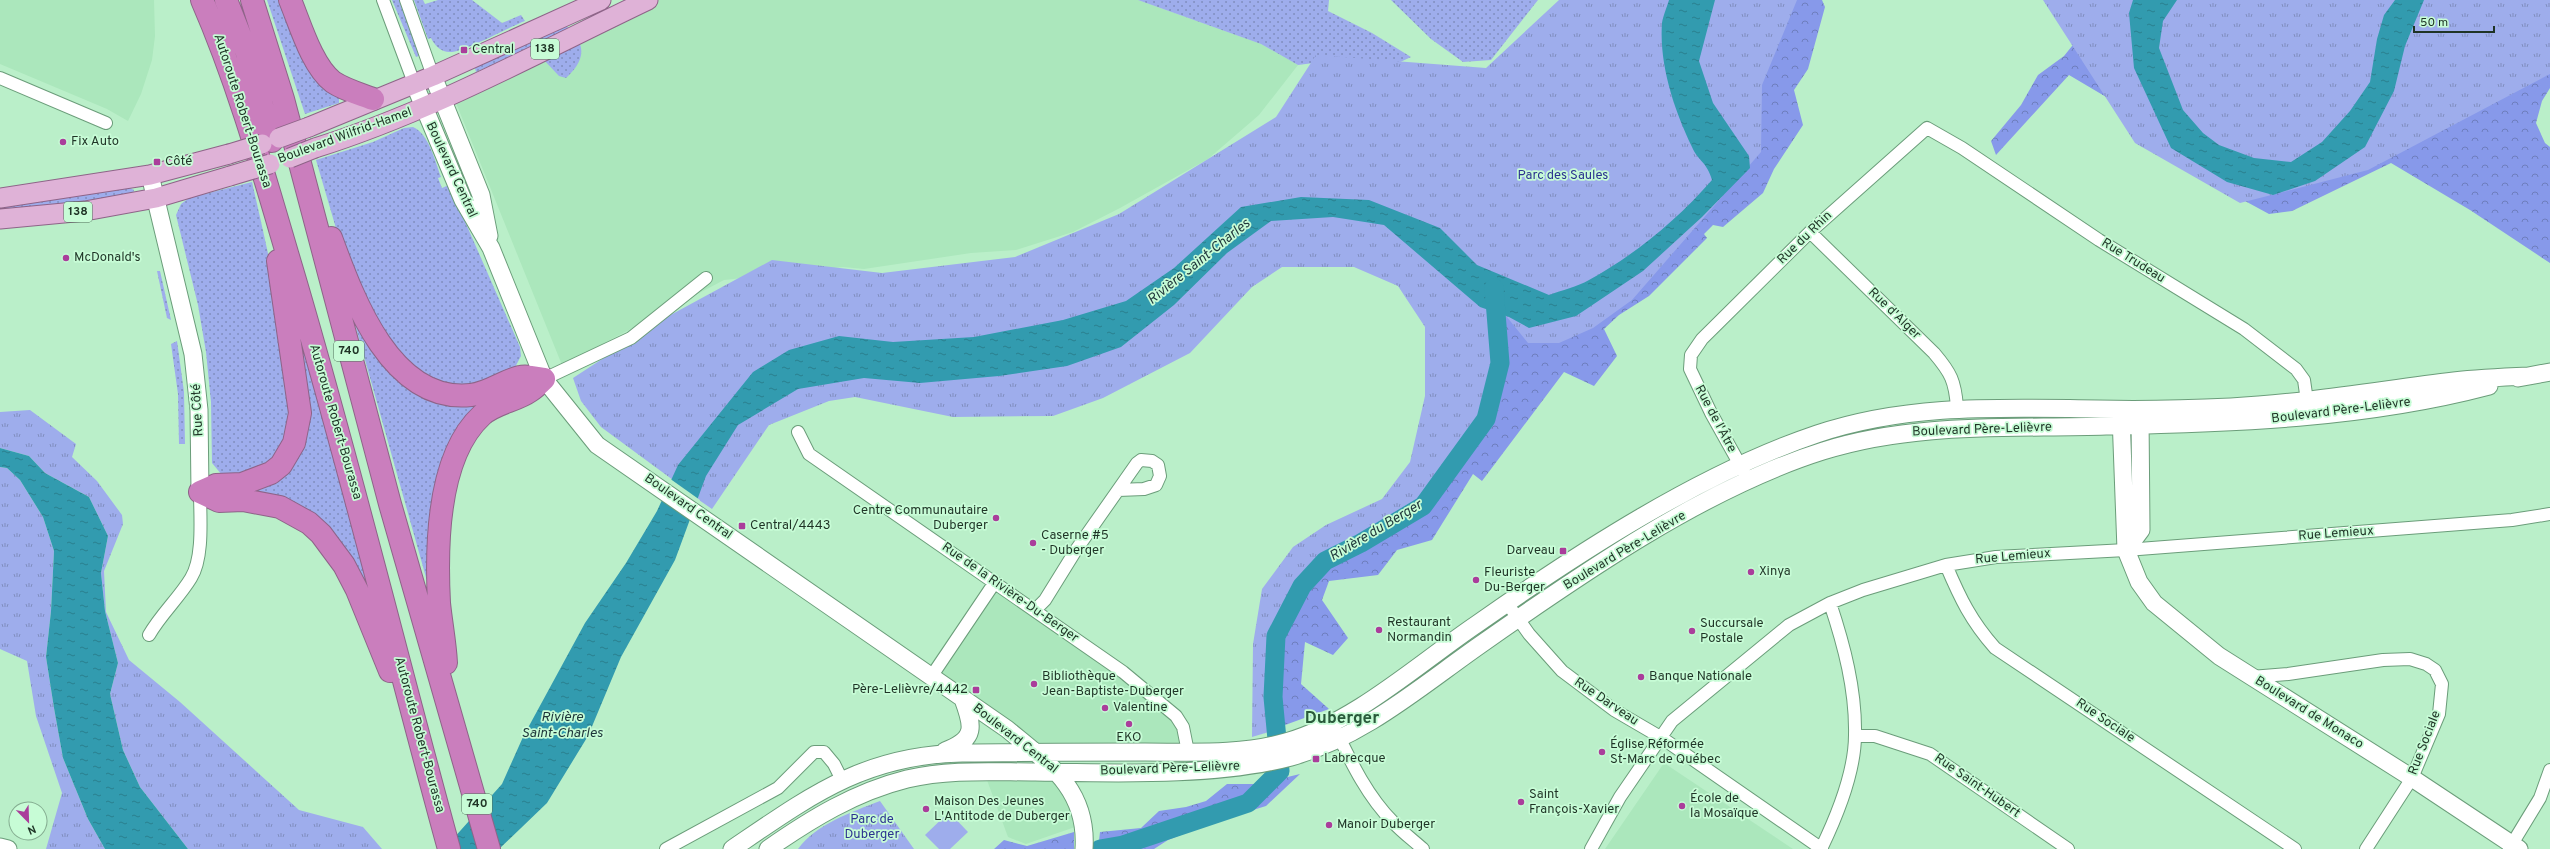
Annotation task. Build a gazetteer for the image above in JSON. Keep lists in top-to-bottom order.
{
  "streets": {
    "highway": ["Autoroute Robert-Bourassa", "740"],
    "main road": [
      "138",
      "Boulevard Wilfrid-Hamel",
      "Boulevard Central",
      "Rue Côté",
      "Boulevard Père-Lelièvre",
      "Boulevard de Monaco"
    ],
    "street": [
      "Rue du Rhin",
      "Rue Trudeau",
      "Rue d'Alger",
      "Rue de l'Âtre",
      "Rue Lemieux",
      "Rue de la Rivière-Du-Berger",
      "Rue Darveau",
      "Rue Sociale",
      "Rue Saint-Hubert"
    ]
  },
  "crossings": [
    ["Boulevard Wilfrid-Hamel", "Boulevard Central"],
    ["Boulevard Wilfrid-Hamel", "Rue Côté"],
    ["Boulevard Central", "Boulevard Père-Lelièvre"],
    ["Rue du Rhin", "Rue Trudeau"],
    ["Rue du Rhin", "Rue d'Alger"],
    ["Rue du Rhin", "Rue de l'Âtre"],
    ["Rue Trudeau", "Boulevard Père-Lelièvre"],
    ["Rue d'Alger", "Boulevard Père-Lelièvre"],
    ["Boulevard Père-Lelièvre", "Rue de l'Âtre"],
    ["Boulevard Père-Lelièvre", "Rue de la Rivière-Du-Berger"],
    ["Boulevard Père-Lelièvre", "Rue Darveau"],
    ["Boulevard Père-Lelièvre", "Boulevard de Monaco"],
    ["Rue Lemieux", "Rue Darveau"],
    ["Rue Lemieux", "Boulevard de Monaco"],
    ["Rue Lemieux", "Rue Sociale"],
    ["Boulevard de Monaco", "Rue Sociale"]
  ],
  "districts": ["Duberger"],
  "water": ["Rivière Saint-Charles", "Rivière du Berger"],
  "parks": ["Parc des Saules", "Parc de Duberger"],
  "places": {
    "transit": [
      "Central",
      "Côté",
      "Central/4443",
      "Darveau",
      "Père-Lelièvre/4442",
      "Labrecque"
    ],
    "other": [
      "Fix Auto",
      "McDonald's",
      "Centre Communautaire Duberger",
      "Caserne #5 - Duberger",
      "Xinya",
      "Fleuriste Du-Berger",
      "Restaurant Normandin",
      "Succursale Postale",
      "Banque Nationale",
      "Bibliothèque Jean-Baptiste-Duberger",
      "Valentine",
      "EKO",
      "Église Réformée St-Marc de Québec",
      "Saint François-Xavier",
      "École de la Mosaïque",
      "Maison Des Jeunes L'Antitode de Duberger",
      "Manoir Duberger"
    ]
  },
  "scale_bar": "50 m",
  "north": "bottom right"
}
